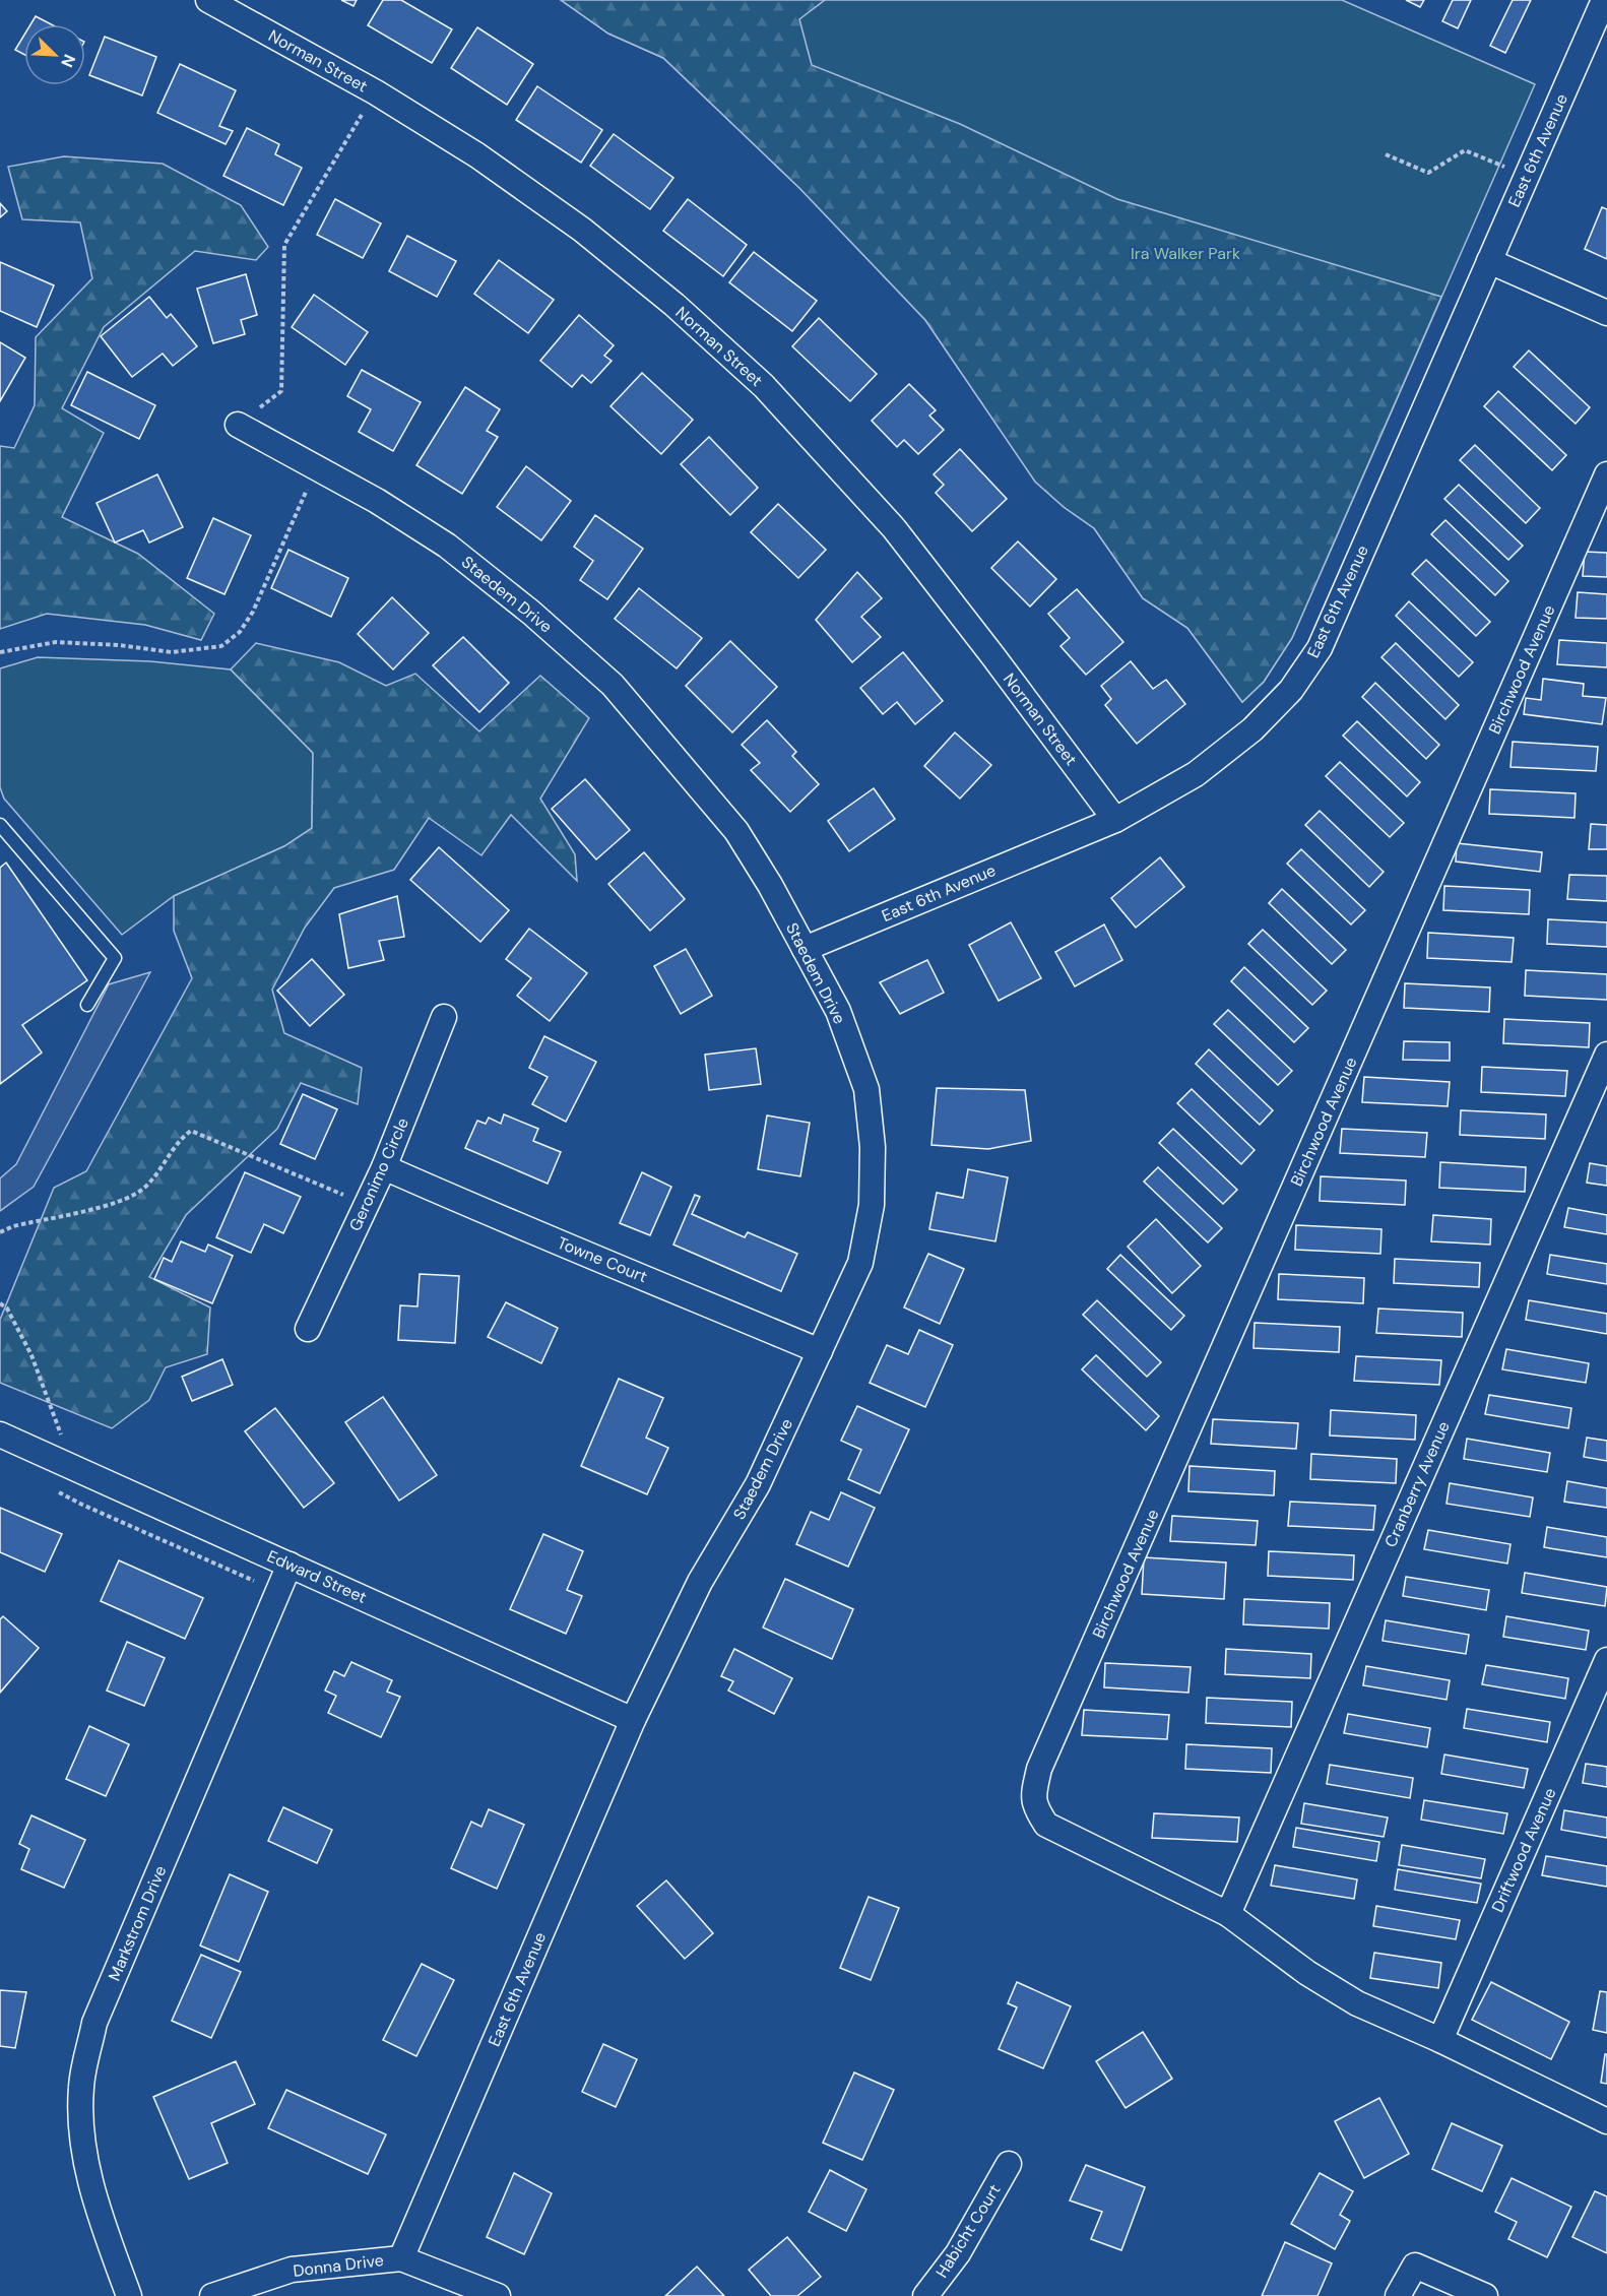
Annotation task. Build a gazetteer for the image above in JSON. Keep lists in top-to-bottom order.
{
  "streets": {
    "street": [
      "Norman Street",
      "East 6th Avenue",
      "Staedem Drive",
      "Birchwood Avenue",
      "Geronimo Circle",
      "Towne Court",
      "Cranberry Avenue",
      "Edward Street",
      "Driftwood Avenue",
      "Markstrom Drive",
      "Habicht Court",
      "Donna Drive"
    ]
  },
  "crossings": [
    ["Norman Street", "East 6th Avenue"],
    ["East 6th Avenue", "Staedem Drive"],
    ["East 6th Avenue", "Edward Street"],
    ["East 6th Avenue", "Donna Drive"],
    ["Staedem Drive", "Towne Court"],
    ["Staedem Drive", "Edward Street"],
    ["Birchwood Avenue", "Cranberry Avenue"],
    ["Birchwood Avenue", "Driftwood Avenue"],
    ["Geronimo Circle", "Towne Court"],
    ["Edward Street", "Markstrom Drive"]
  ],
  "parks": ["Ira Walker Park"],
  "north": "bottom right"
}
